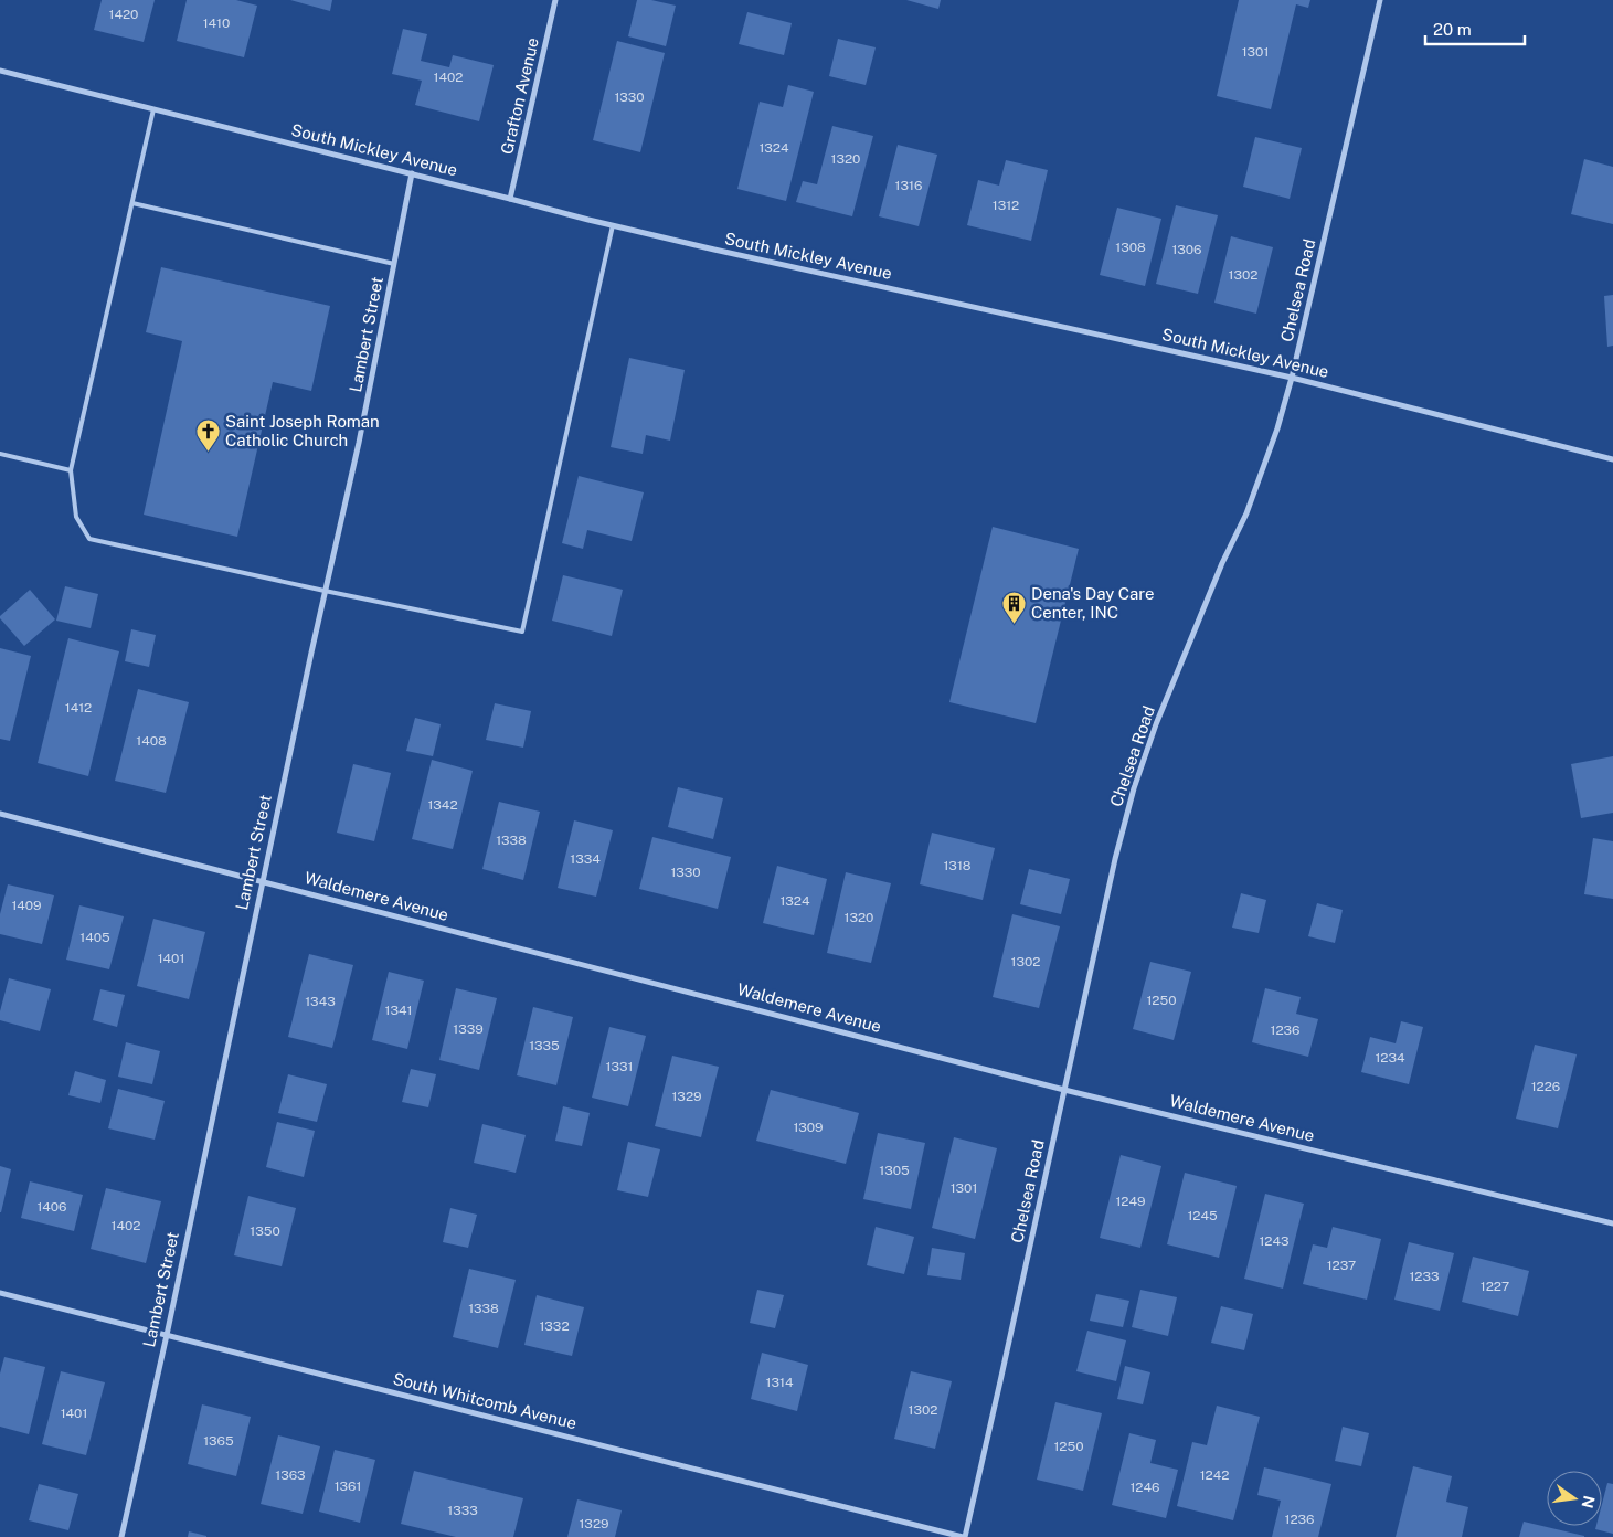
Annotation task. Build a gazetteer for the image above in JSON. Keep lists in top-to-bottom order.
{
  "streets": {
    "street": [
      "Grafton Avenue",
      "South Mickley Avenue",
      "Chelsea Road",
      "Lambert Street",
      "Waldemere Avenue",
      "South Whitcomb Avenue"
    ]
  },
  "crossings": [
    ["Grafton Avenue", "South Mickley Avenue"],
    ["South Mickley Avenue", "Chelsea Road"],
    ["South Mickley Avenue", "Lambert Street"],
    ["Chelsea Road", "Waldemere Avenue"],
    ["Chelsea Road", "South Whitcomb Avenue"],
    ["Lambert Street", "Waldemere Avenue"],
    ["Lambert Street", "South Whitcomb Avenue"]
  ],
  "places": {
    "church": ["Saint Joseph Roman Catholic Church"],
    "building": ["Dena's Day Care Center, INC"]
  },
  "house_numbers": [
    "1420",
    "1410",
    "1301",
    "1402",
    "1330",
    "1324",
    "1320",
    "1316",
    "1312",
    "1308",
    "1306",
    "1302",
    "1412",
    "1408",
    "1342",
    "1338",
    "1334",
    "1318",
    "1330",
    "1324",
    "1409",
    "1320",
    "1405",
    "1401",
    "1302",
    "1250",
    "1343",
    "1341",
    "1339",
    "1236",
    "1335",
    "1234",
    "1331",
    "1226",
    "1329",
    "1309",
    "1305",
    "1301",
    "1249",
    "1406",
    "1245",
    "1402",
    "1350",
    "1243",
    "1237",
    "1233",
    "1227",
    "1338",
    "1332",
    "1314",
    "1302",
    "1401",
    "1365",
    "1250",
    "1363",
    "1242",
    "1361",
    "1246",
    "1333",
    "1236",
    "1329"
  ],
  "scale_bar": "20 m",
  "north": "right"
}
